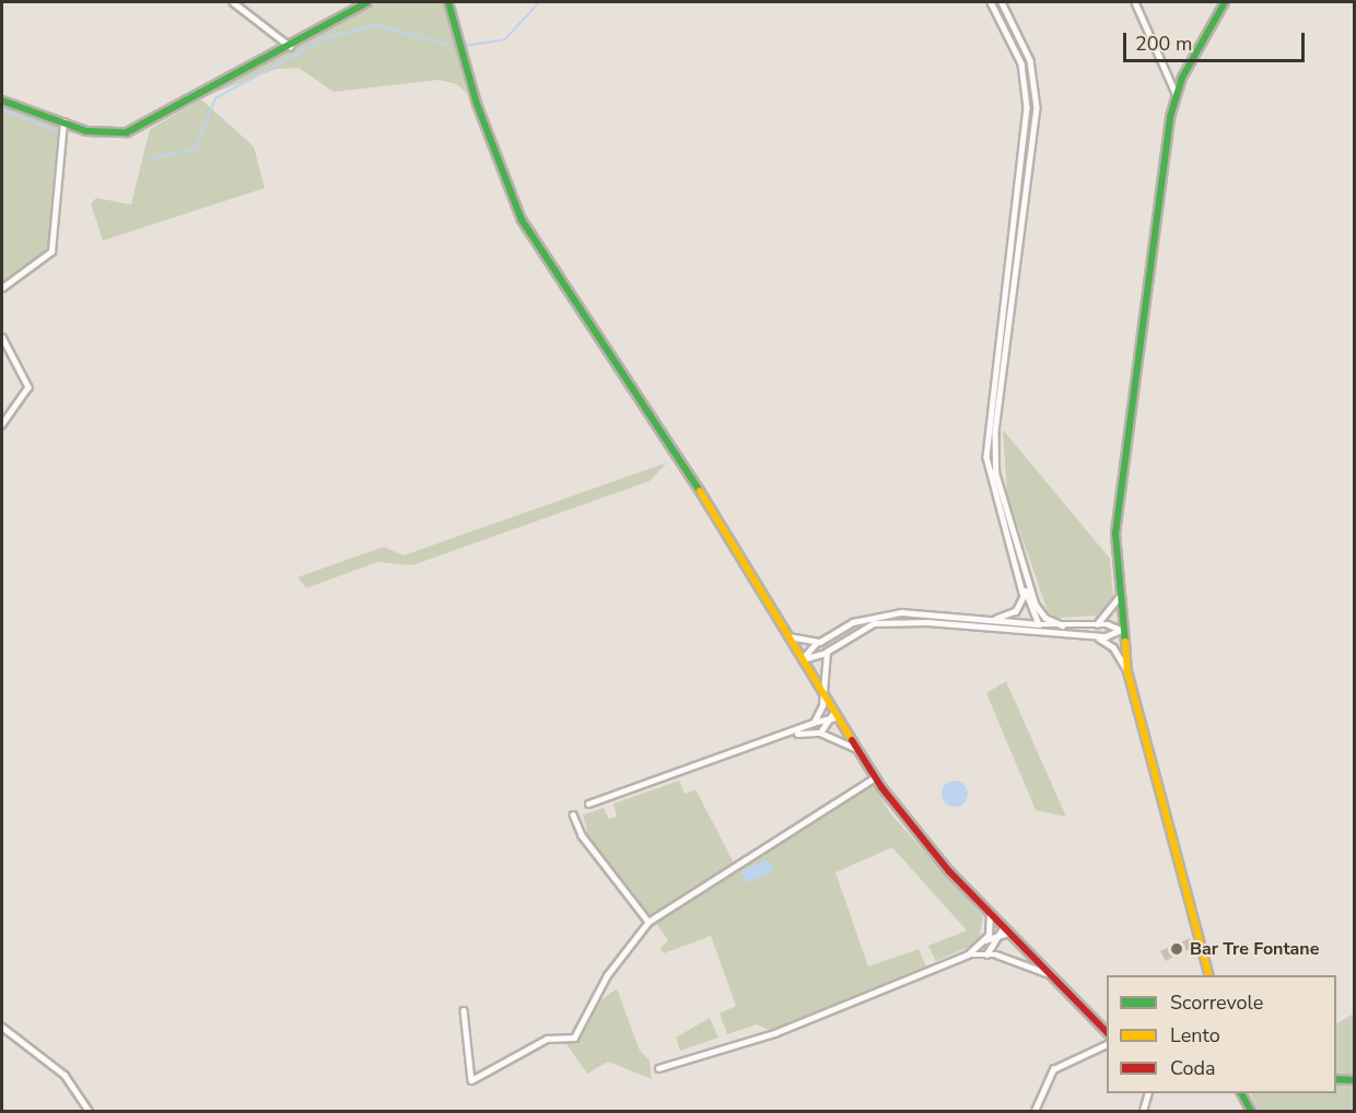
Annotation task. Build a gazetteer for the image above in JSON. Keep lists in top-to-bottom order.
{
  "places": ["Bar Tre Fontane"],
  "legend": ["Scorrevole", "Lento", "Coda"],
  "scale_bar": "200 m"
}
